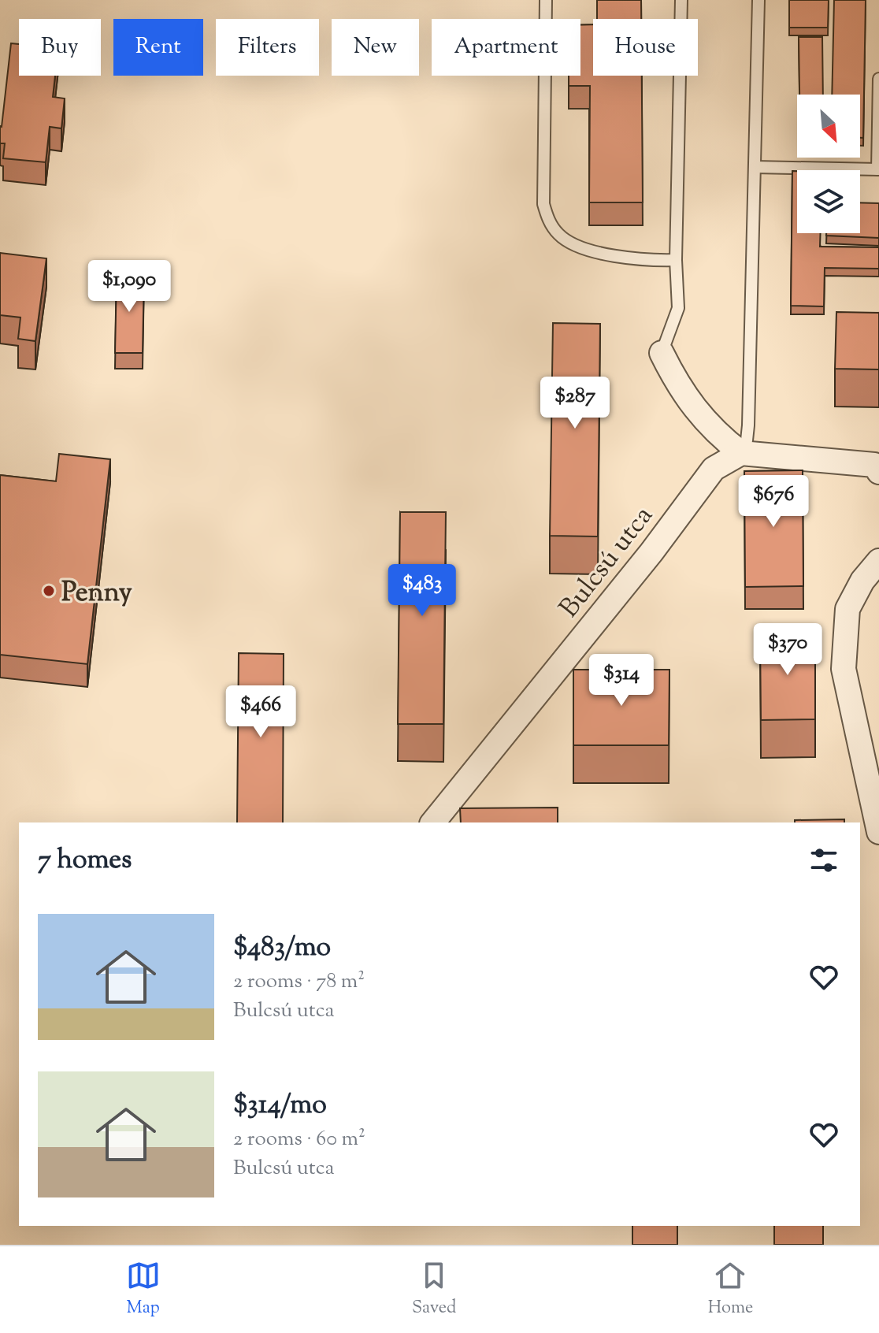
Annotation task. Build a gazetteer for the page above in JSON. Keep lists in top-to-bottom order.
{
  "streets": {
    "street": ["Bulcsú utca"]
  },
  "places": ["Penny"],
  "north": "bottom right",
  "page": {
    "chip": [
      "Buy",
      "Rent",
      "Filters",
      "New",
      "Apartment",
      "House"
    ],
    "price": [
      "$1,090",
      "$287",
      "$676",
      "$483",
      "$370",
      "$314",
      "$466"
    ],
    "heading": "7 homes",
    "list": [
      {
        "name": "$483/mo",
        "note": "2 rooms · 78 m² · Bulcsú utca"
      },
      {
        "name": "$314/mo",
        "note": "2 rooms · 60 m² · Bulcsú utca"
      }
    ],
    "tabs": ["Map", "Saved", "Home"]
  }
}
